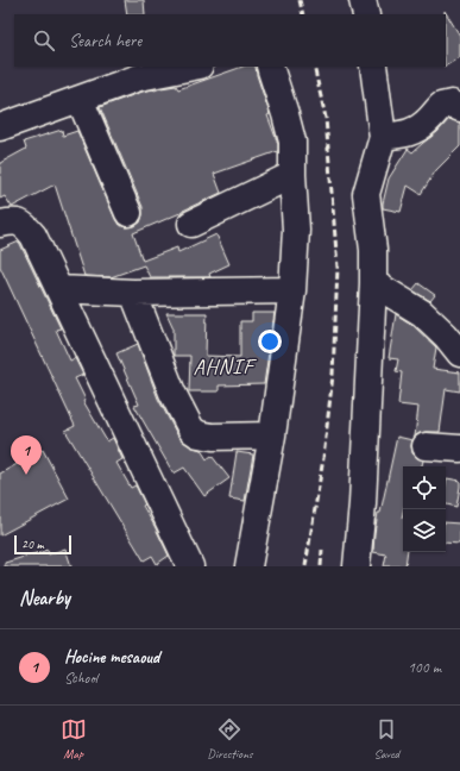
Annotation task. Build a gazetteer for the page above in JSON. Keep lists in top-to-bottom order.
{
  "districts": ["AHNIF"],
  "scale_bar": "20 m",
  "page": {
    "search": "Search here",
    "pins": "1",
    "scale": "20 m",
    "heading": "Nearby",
    "list": [
      {
        "mark": "1",
        "name": "Hocine mesaoud",
        "note": "School",
        "value": "100 m"
      }
    ],
    "nav": ["Map", "Directions", "Saved"]
  }
}
